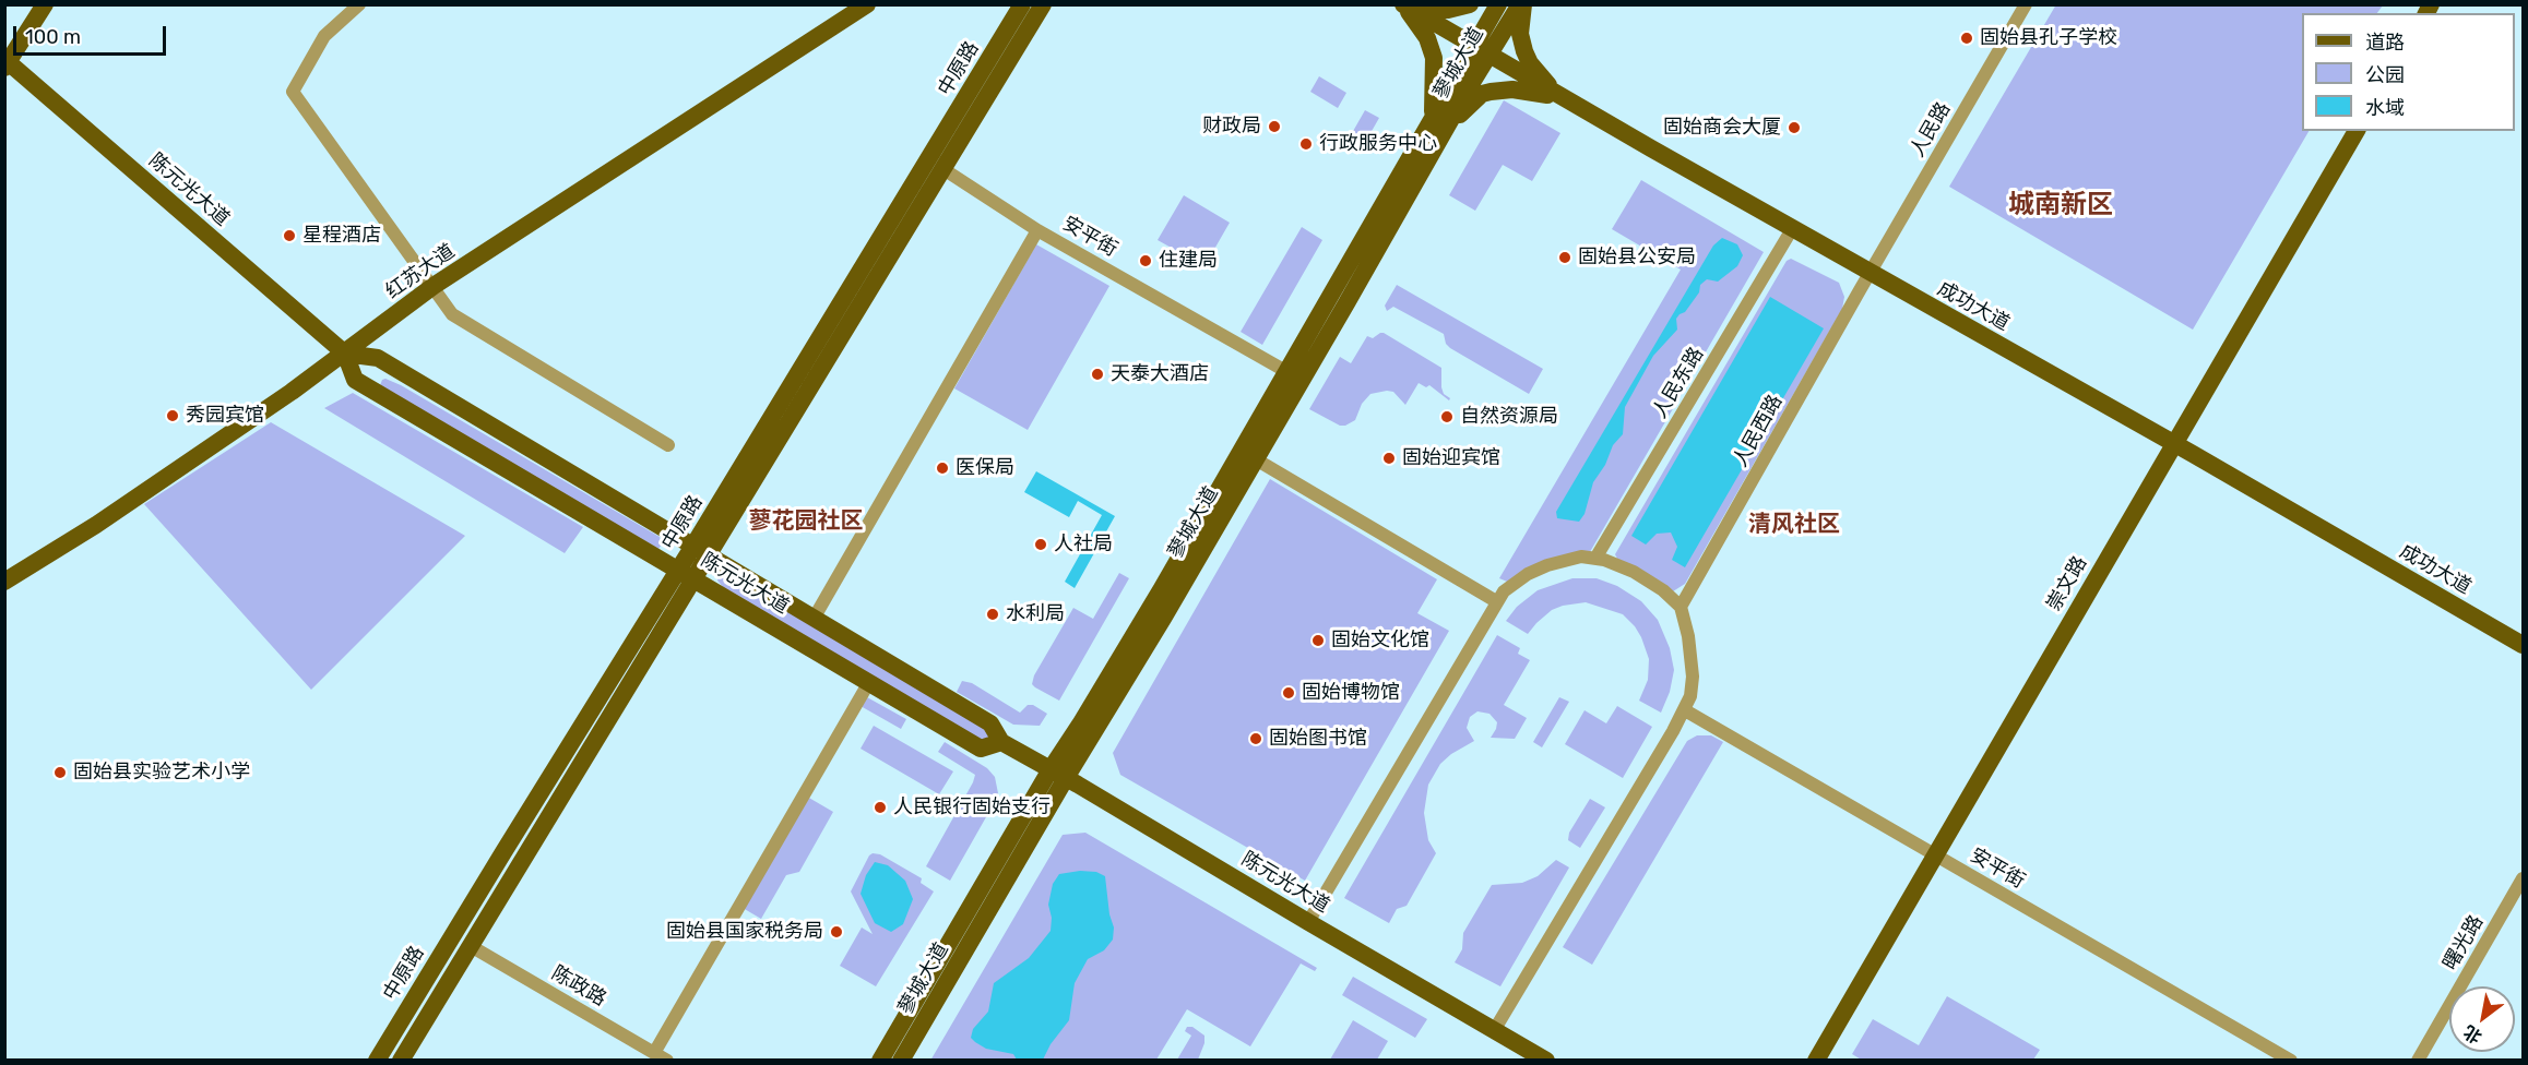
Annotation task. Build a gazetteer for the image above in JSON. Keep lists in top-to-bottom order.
{
  "streets": {
    "main road": [
      "蓼城大道",
      "中原路",
      "陈元光大道",
      "红苏大道",
      "成功大道",
      "崇文路"
    ],
    "street": [
      "人民路",
      "安平街",
      "人民东路",
      "人民西路",
      "曙光路",
      "陈政路"
    ]
  },
  "crossings": [
    ["蓼城大道", "陈元光大道"],
    ["蓼城大道", "安平街"],
    ["蓼城大道", "成功大道"],
    ["中原路", "陈元光大道"],
    ["中原路", "安平街"],
    ["中原路", "陈政路"],
    ["人民路", "成功大道"],
    ["人民路", "人民西路"],
    ["陈元光大道", "红苏大道"],
    ["安平街", "崇文路"],
    ["成功大道", "人民东路"],
    ["成功大道", "人民西路"],
    ["成功大道", "崇文路"]
  ],
  "districts": ["城南新区", "蓼花园社区", "清风社区"],
  "places": [
    "固始县孔子学校",
    "财政局",
    "固始商会大厦",
    "行政服务中心",
    "星程酒店",
    "固始县公安局",
    "住建局",
    "天泰大酒店",
    "秀园宾馆",
    "自然资源局",
    "固始迎宾馆",
    "医保局",
    "人社局",
    "水利局",
    "固始文化馆",
    "固始博物馆",
    "固始图书馆",
    "固始县实验艺术小学",
    "人民银行固始支行",
    "固始县国家税务局"
  ],
  "legend": ["道路", "公园", "水域"],
  "scale_bar": "100 m",
  "north": "bottom left"
}
